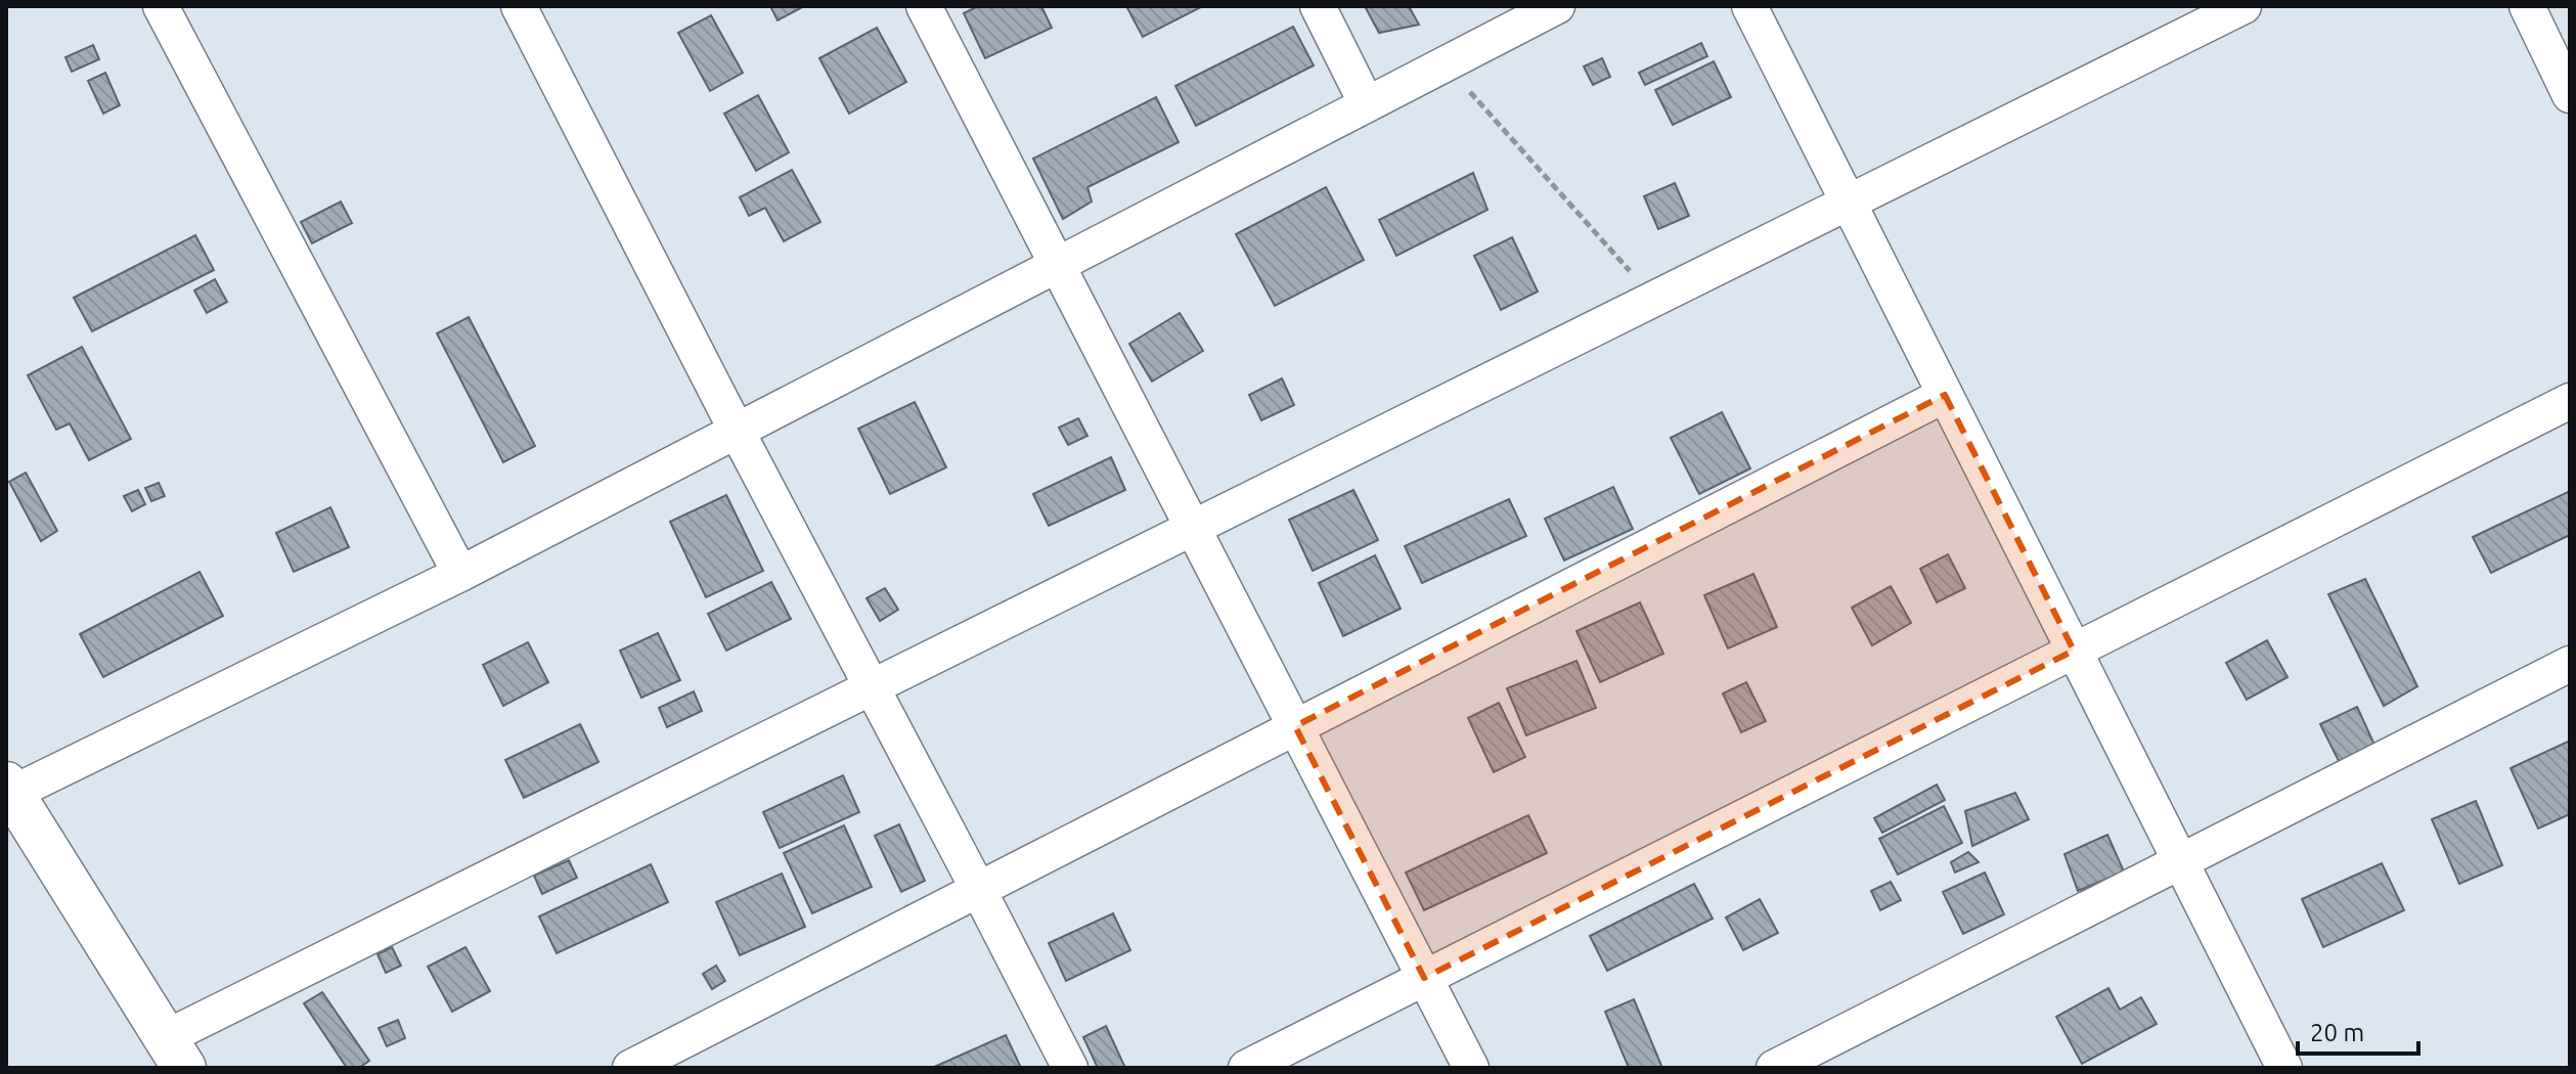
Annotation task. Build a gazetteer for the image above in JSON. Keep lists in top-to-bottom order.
{
  "scale_bar": "20 m"
}
